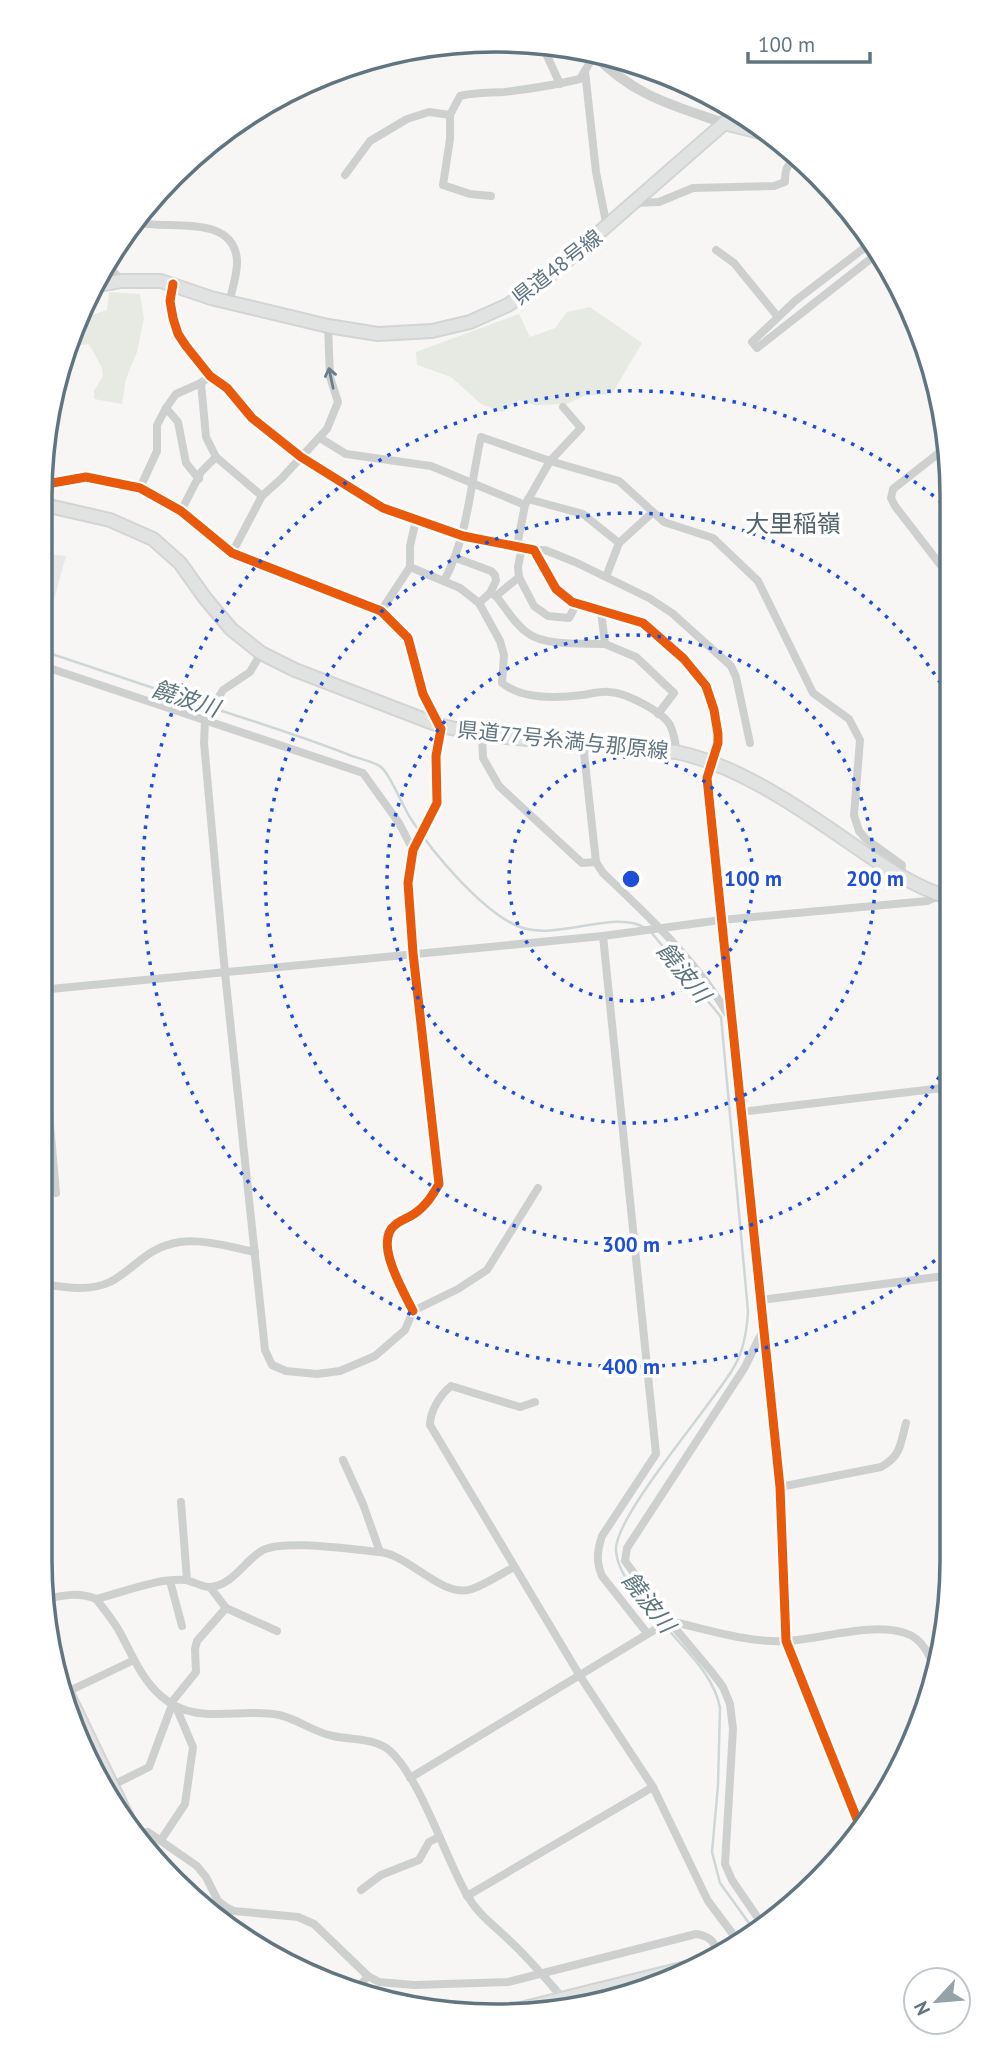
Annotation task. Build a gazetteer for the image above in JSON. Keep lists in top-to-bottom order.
{
  "streets": {
    "main road": ["県道48号線", "県道77号糸満与那原線"]
  },
  "districts": ["大里稲嶺"],
  "water": ["饒波川"],
  "scale_bar": "100 m",
  "north": "bottom left",
  "rings": [
    "100 m",
    "200 m",
    "300 m",
    "400 m"
  ]
}
